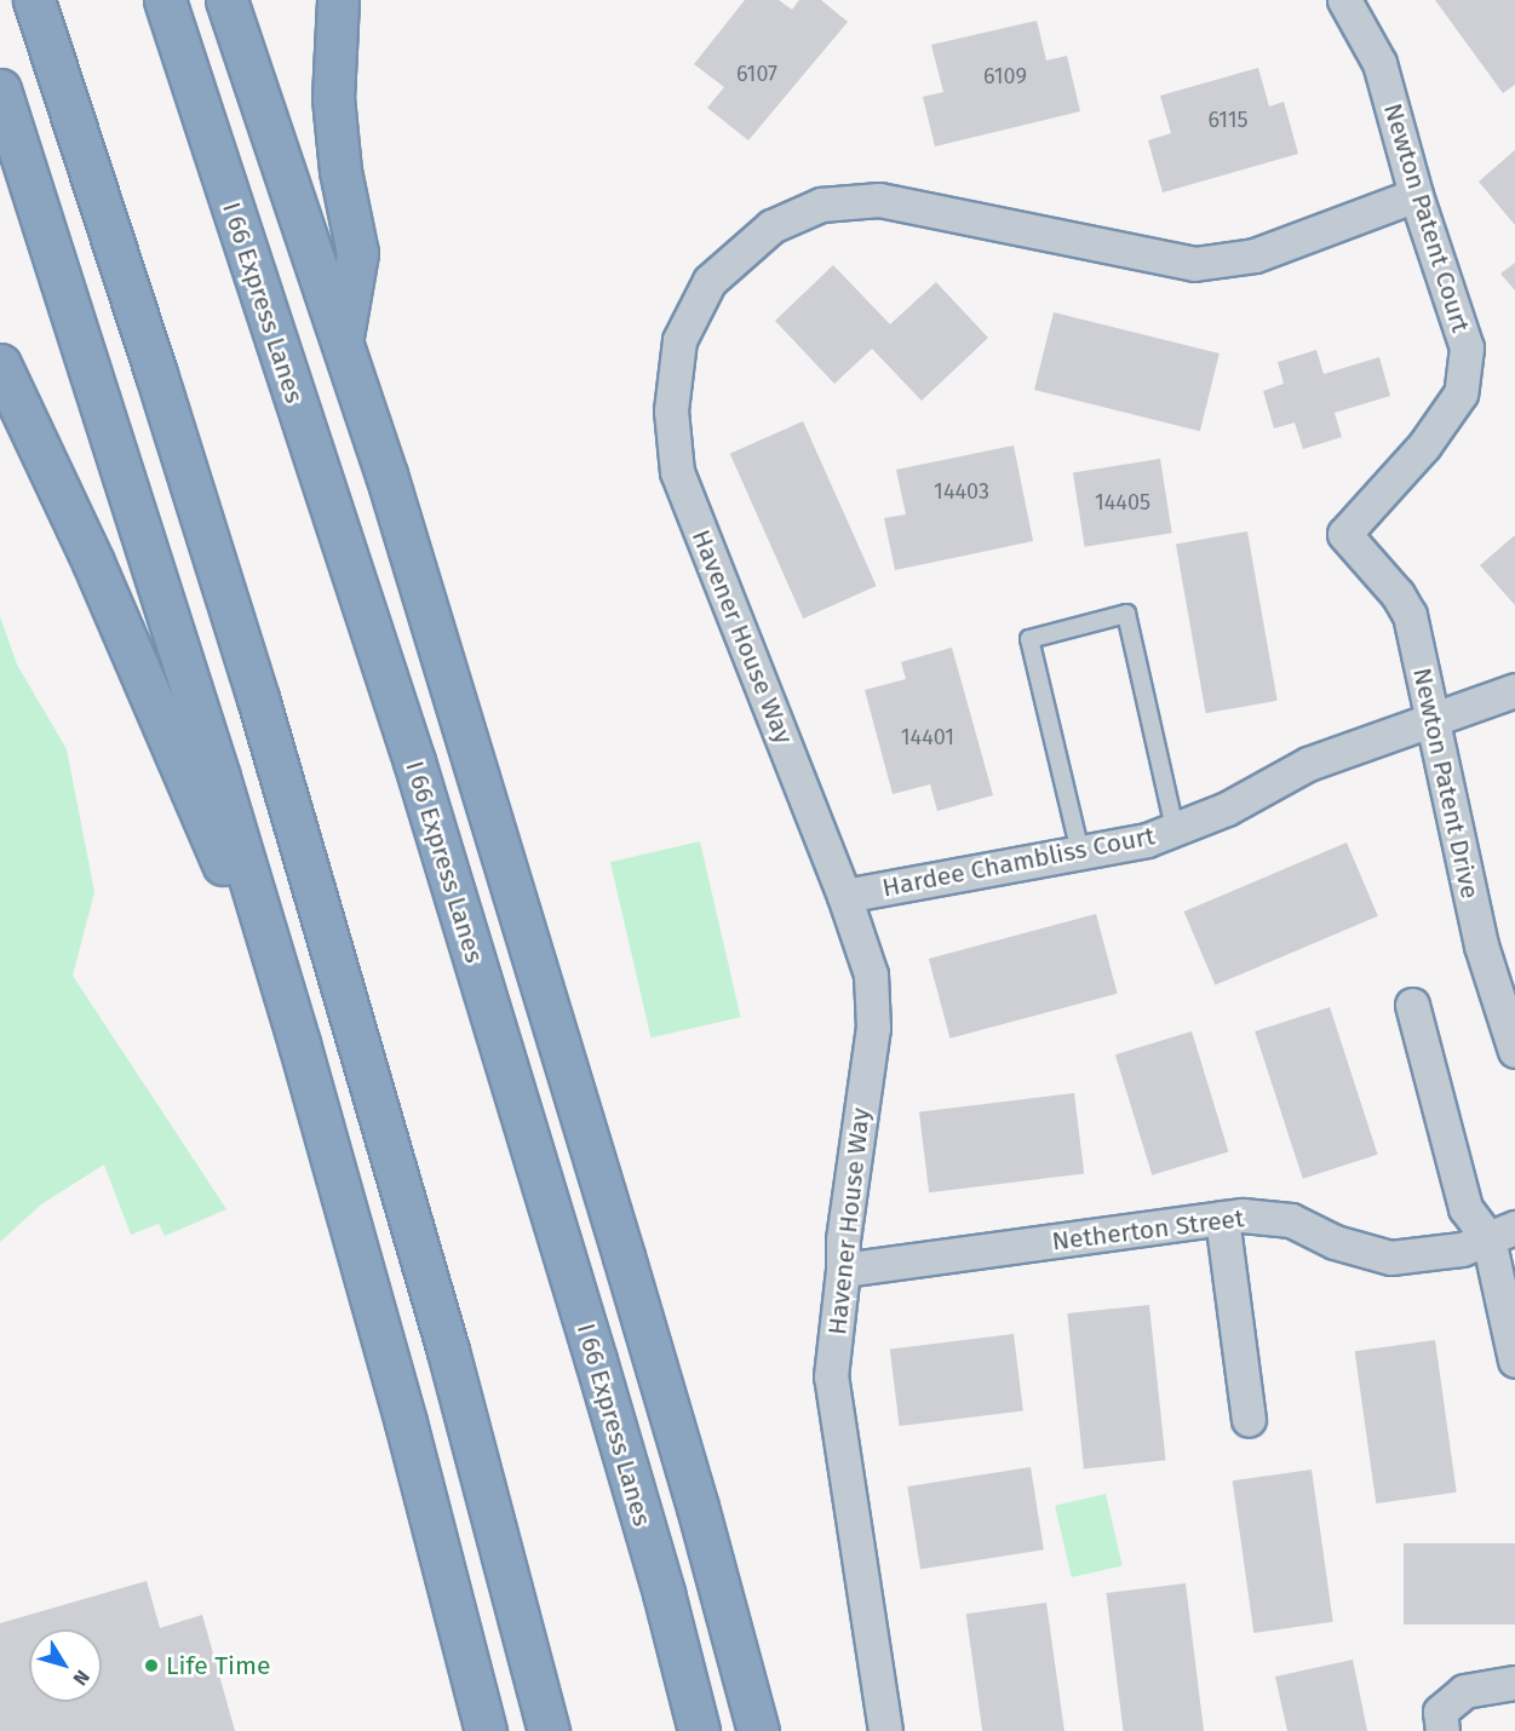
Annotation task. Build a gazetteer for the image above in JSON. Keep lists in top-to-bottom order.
{
  "streets": {
    "highway": ["I 66 Express Lanes"],
    "street": [
      "Newton Patent Court",
      "Havener House Way",
      "Newton Patent Drive",
      "Hardee Chambliss Court",
      "Netherton Street"
    ]
  },
  "crossings": [
    ["Newton Patent Court", "Havener House Way"],
    ["Newton Patent Court", "Newton Patent Drive"],
    ["Havener House Way", "Hardee Chambliss Court"],
    ["Havener House Way", "Netherton Street"],
    ["Newton Patent Drive", "Hardee Chambliss Court"]
  ],
  "places": ["Life Time"],
  "house_numbers": [
    "6107",
    "6109",
    "6115",
    "14403",
    "14405",
    "14401"
  ],
  "north": "bottom right"
}
